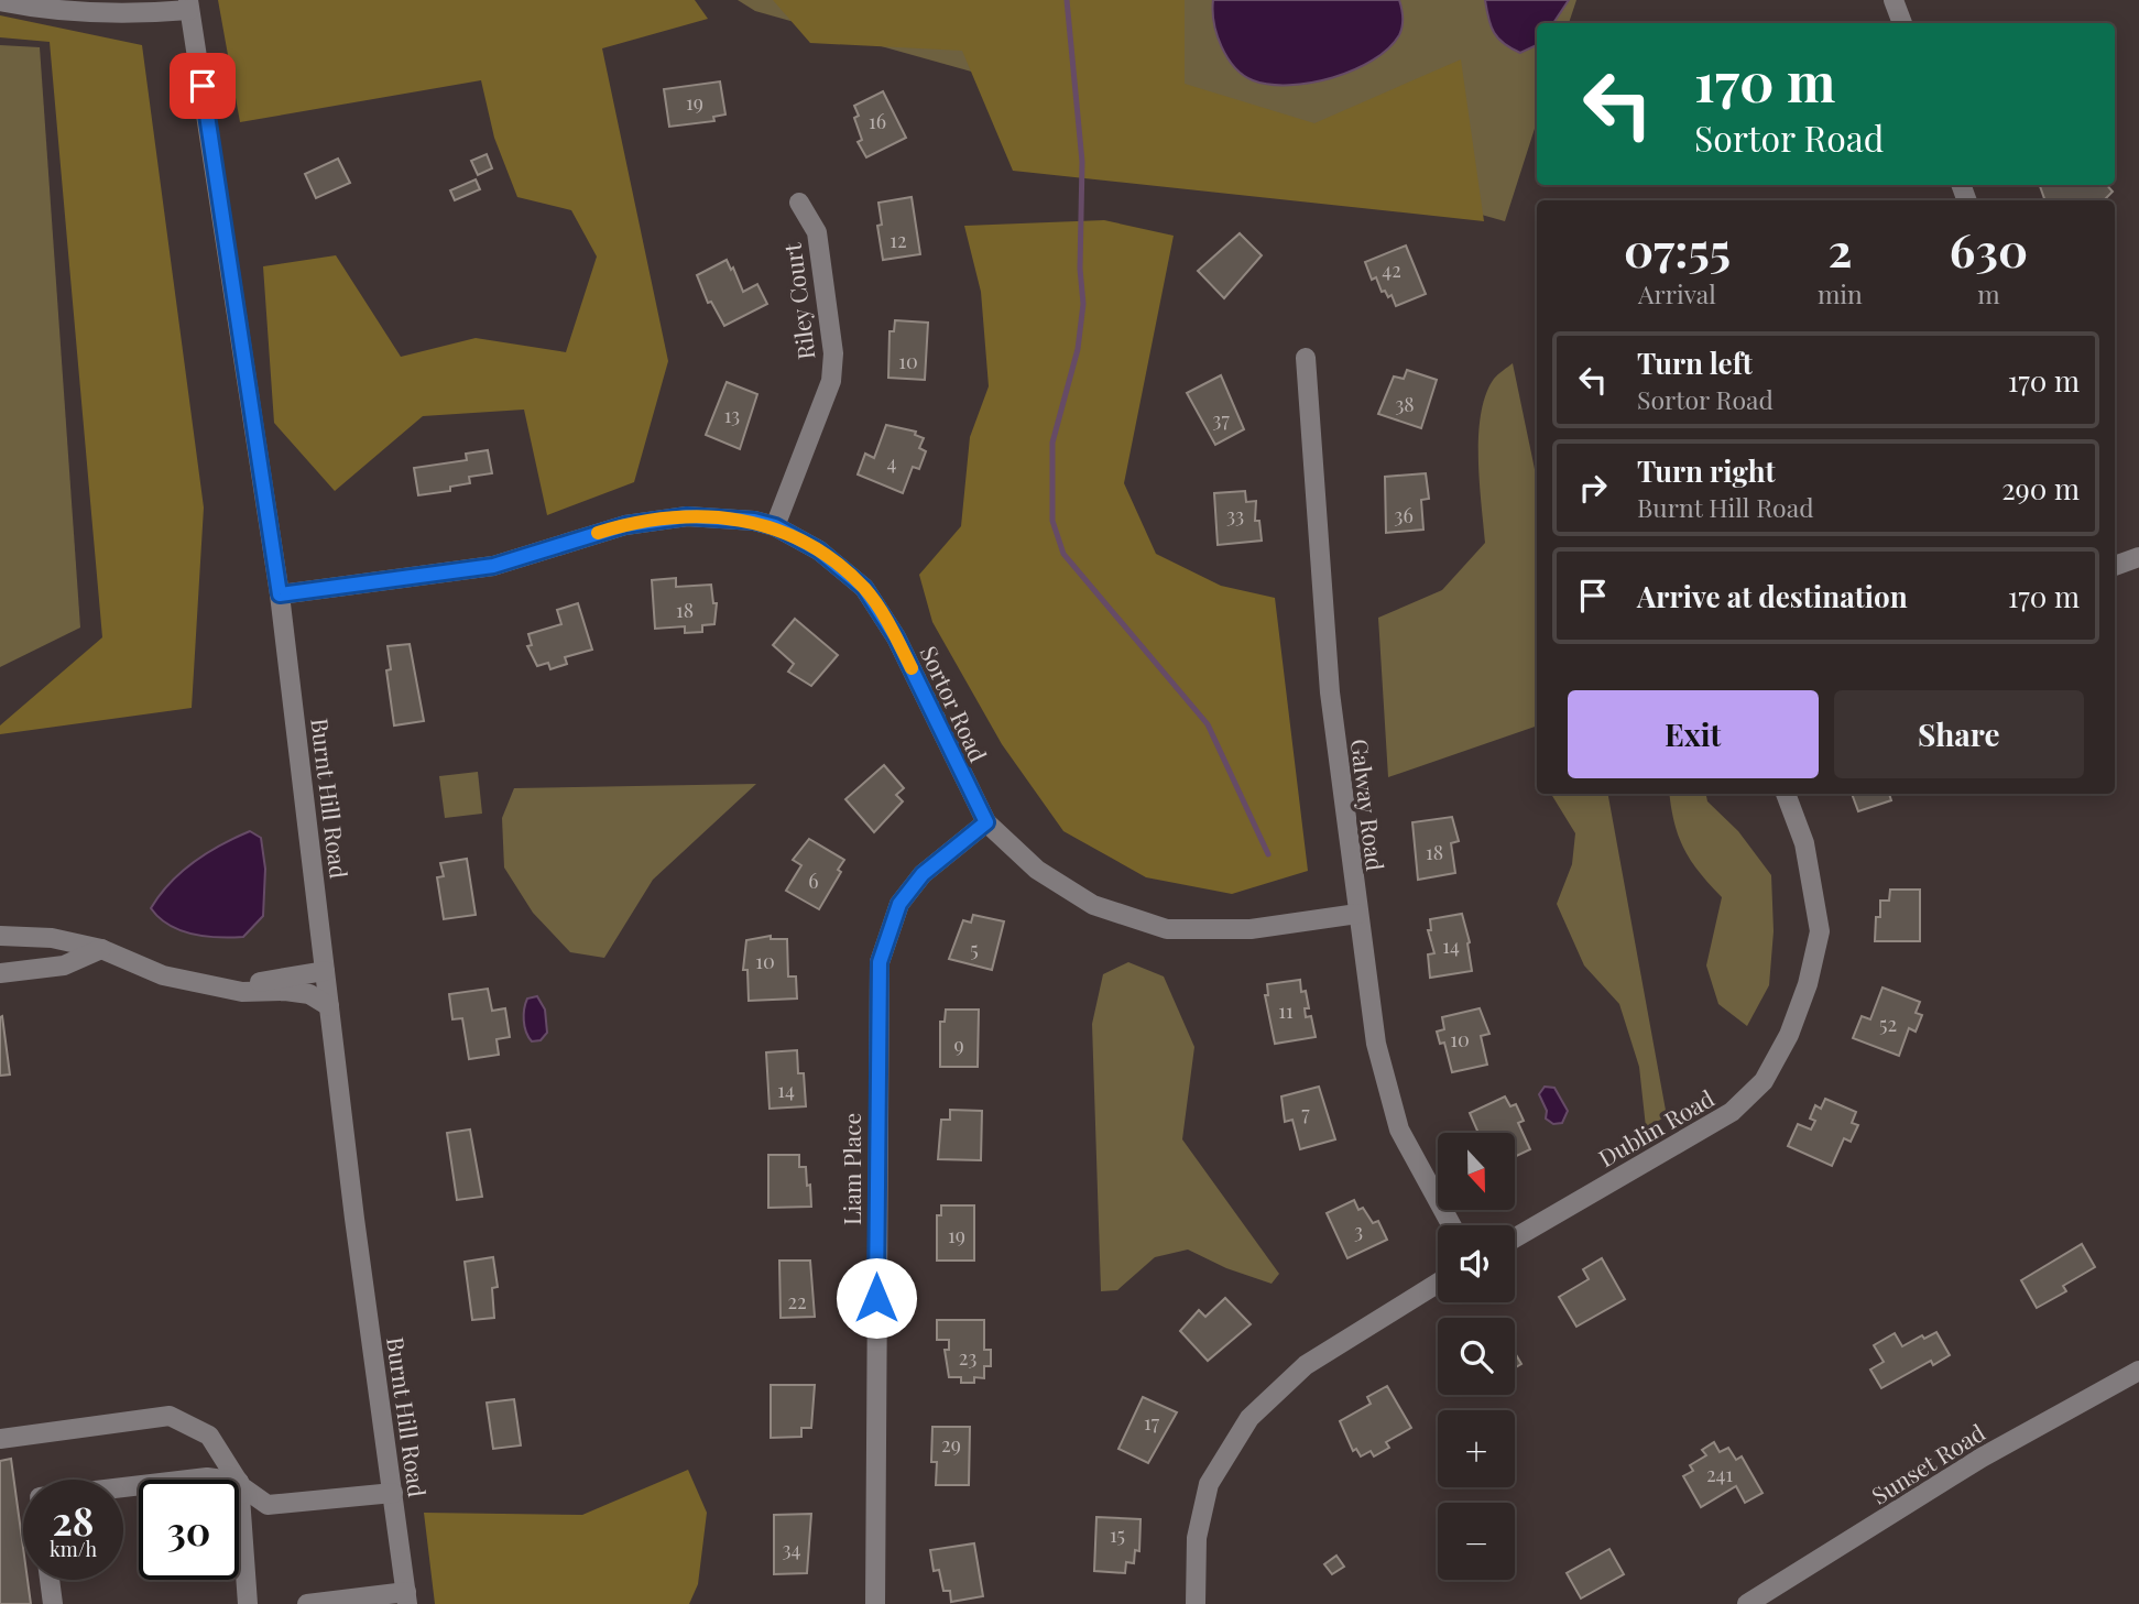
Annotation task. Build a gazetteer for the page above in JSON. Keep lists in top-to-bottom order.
{
  "streets": {
    "street": [
      "Riley Court",
      "Sortor Road",
      "Burnt Hill Road",
      "Galway Road",
      "Dublin Road",
      "Liam Place",
      "Sunset Road"
    ]
  },
  "crossings": [
    ["Riley Court", "Sortor Road"],
    ["Sortor Road", "Burnt Hill Road"],
    ["Sortor Road", "Galway Road"],
    ["Sortor Road", "Liam Place"]
  ],
  "house_numbers": [
    "19",
    "16",
    "12",
    "42",
    "10",
    "38",
    "13",
    "37",
    "4",
    "33",
    "36",
    "18",
    "18",
    "6",
    "14",
    "5",
    "10",
    "11",
    "52",
    "10",
    "9",
    "14",
    "7",
    "3",
    "19",
    "22",
    "23",
    "17",
    "29",
    "241",
    "15",
    "34"
  ],
  "north": "bottom",
  "page": {
    "turn": ["170 m", "Sortor Road"],
    "eta": [
      "07:55",
      "Arrival",
      "2",
      "min",
      "630",
      "m"
    ],
    "list": [
      {
        "name": "Turn left",
        "note": "Sortor Road",
        "value": "170 m"
      },
      {
        "name": "Turn right",
        "note": "Burnt Hill Road",
        "value": "290 m"
      },
      {
        "name": "Arrive at destination",
        "value": "170 m"
      }
    ],
    "buttons": ["Exit", "Share"],
    "map_buttons": ["+", "−"],
    "speed": "28 km/h",
    "limit": "30"
  }
}
